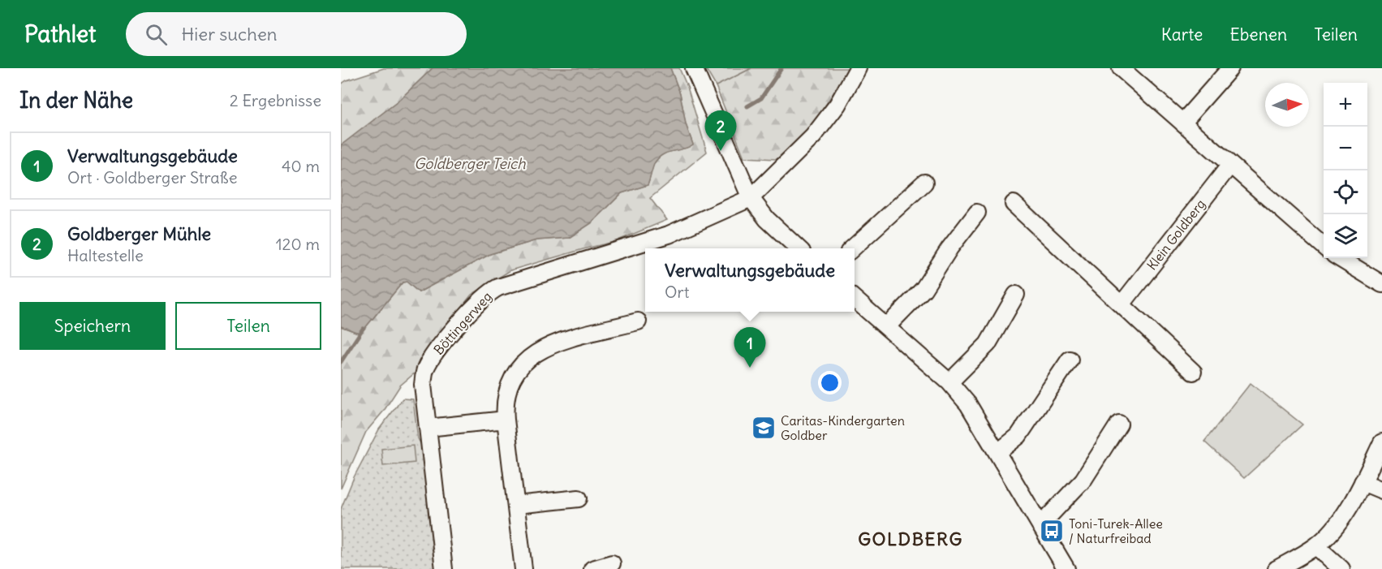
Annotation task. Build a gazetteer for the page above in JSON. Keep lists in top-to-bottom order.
{
  "streets": {
    "street": ["Klein Goldberg", "Böttingerweg"]
  },
  "districts": ["GOLDBERG"],
  "water": ["Goldberger Teich"],
  "places": {
    "school or university": ["Caritas-Kindergarten Goldber"],
    "bus stop": ["Toni-Turek-Allee / Naturfreibad"]
  },
  "north": "right",
  "page": {
    "header": "Pathlet",
    "search": "Hier suchen",
    "nav": ["Karte", "Ebenen", "Teilen"],
    "heading": ["In der Nähe", "2 Ergebnisse"],
    "map_buttons": ["+", "−"],
    "pins": ["2", "1"],
    "list": [
      {
        "mark": "1",
        "name": "Verwaltungsgebäude",
        "note": "Ort · Goldberger Straße",
        "value": "40 m"
      },
      {
        "mark": "2",
        "name": "Goldberger Mühle",
        "note": "Haltestelle",
        "value": "120 m"
      }
    ],
    "popup": ["Verwaltungsgebäude", "Ort"],
    "buttons": ["Speichern", "Teilen"]
  }
}
